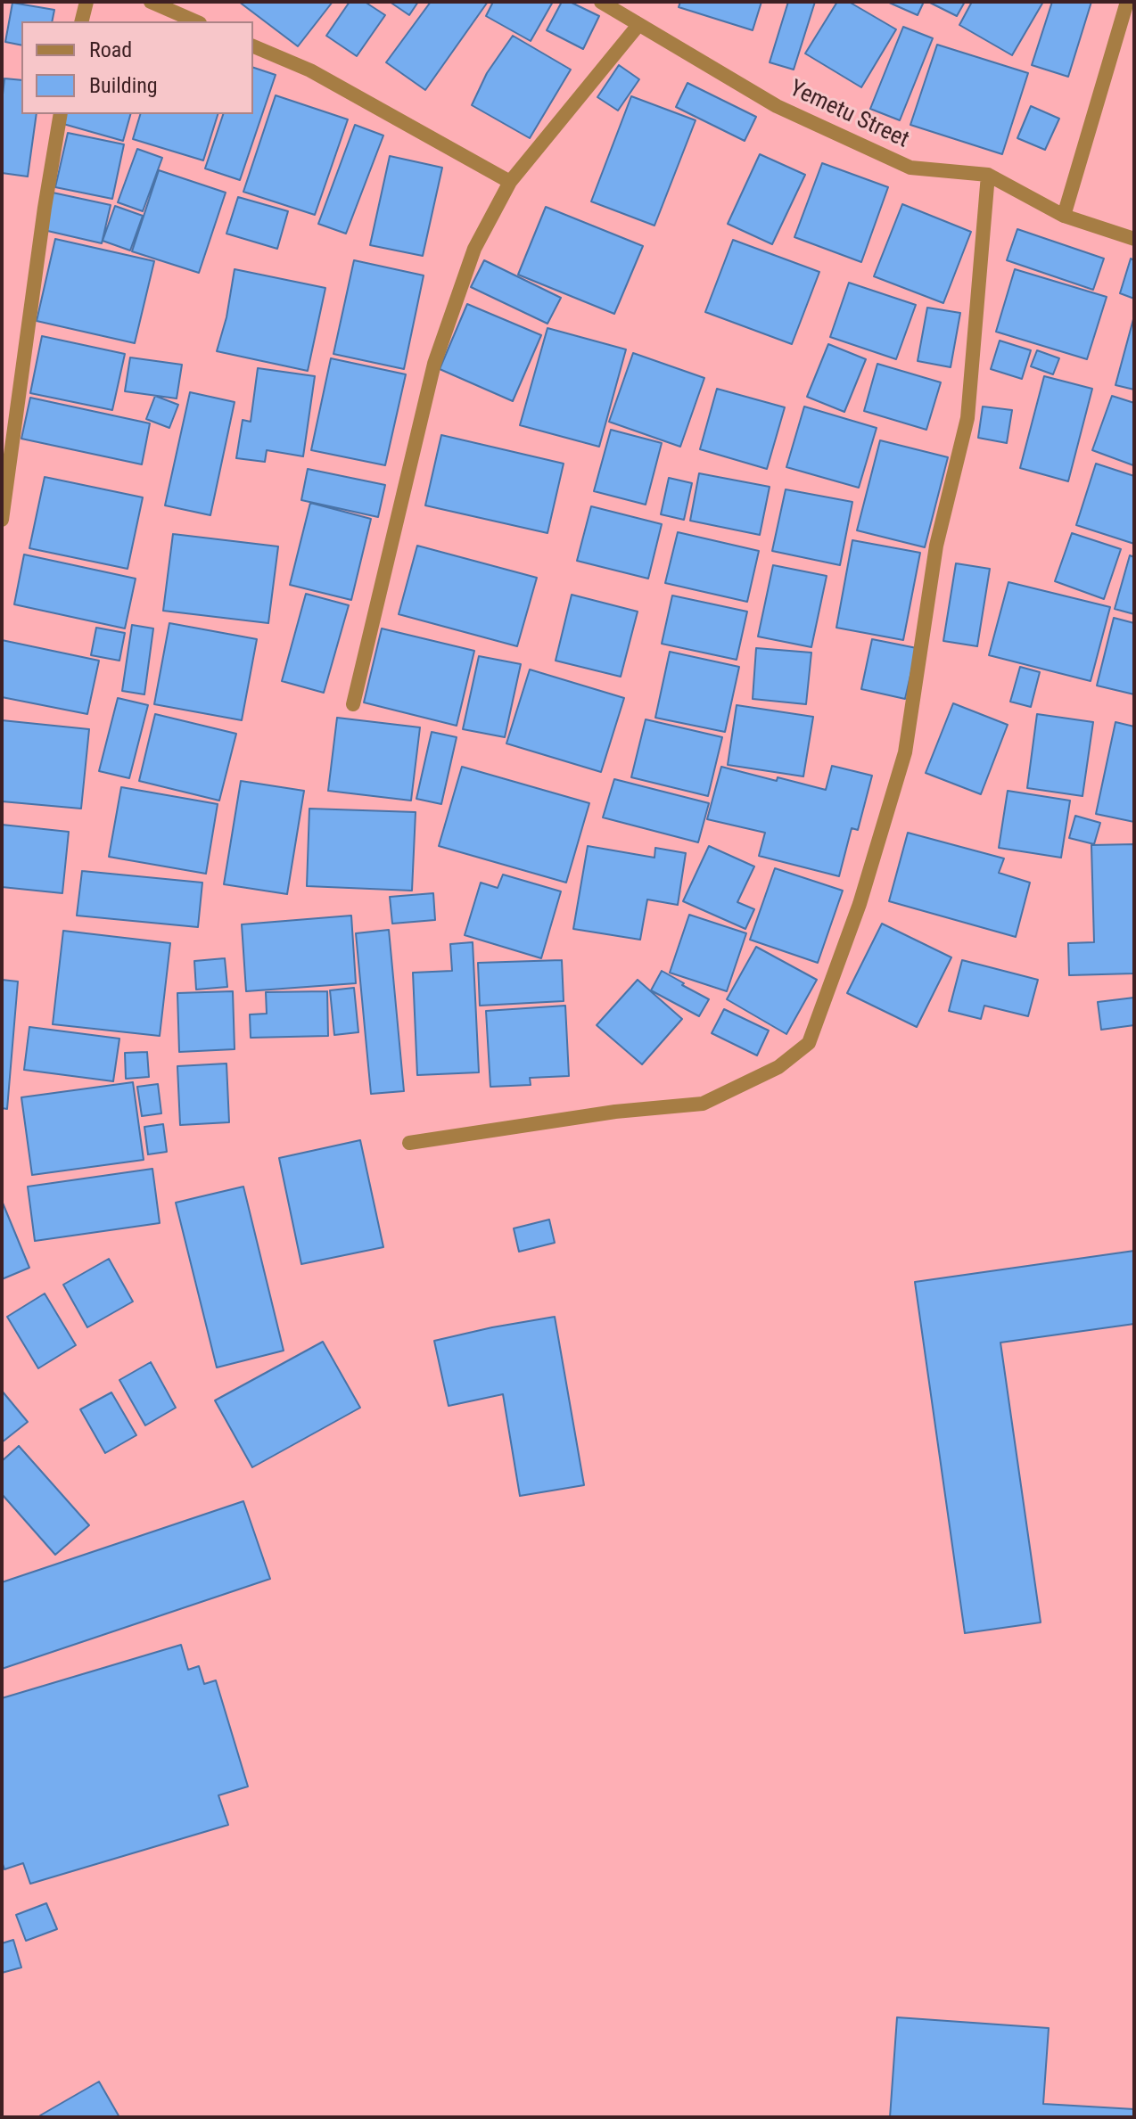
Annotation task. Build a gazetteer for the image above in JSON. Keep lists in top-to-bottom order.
{
  "streets": {
    "street": ["Yemetu Street"]
  },
  "legend": ["Road", "Building"]
}
